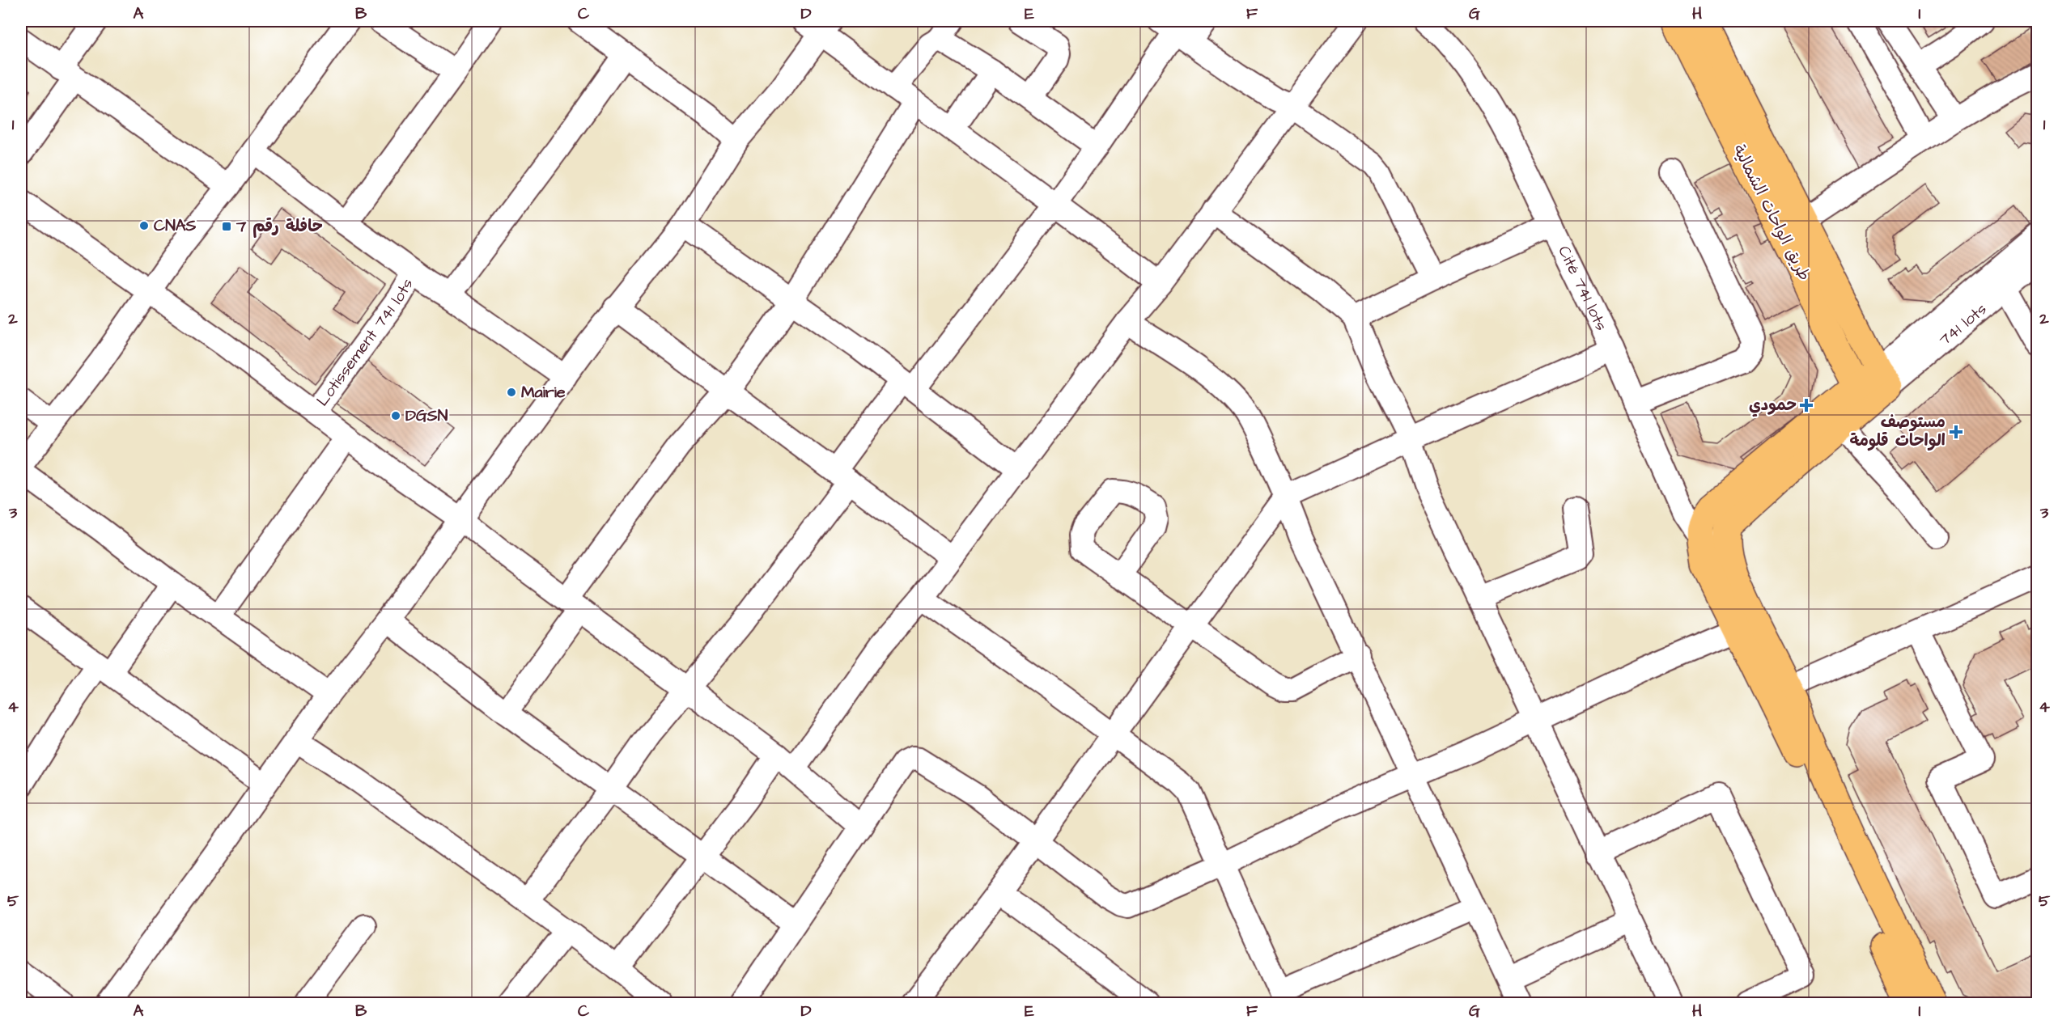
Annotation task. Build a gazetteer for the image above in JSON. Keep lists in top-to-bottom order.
{
  "streets": {
    "main road": ["طريق الواحات الشمالية"],
    "street": ["Cité 741 lots", "741 lots", "Lotissement 741 lots"]
  },
  "crossings": [
    ["طريق الواحات الشمالية", "741 lots"]
  ],
  "places": {
    "other": ["CNAS", "Mairie", "DGSN"],
    "transit": ["حافلة رقم 7"],
    "health": ["حمودي", "مستوصف الواحات قلومة"]
  },
  "grid": {
    "columns": [
      "A",
      "B",
      "C",
      "D",
      "E",
      "F",
      "G",
      "H",
      "I"
    ],
    "rows": [
      "1",
      "2",
      "3",
      "4",
      "5"
    ]
  }
}
